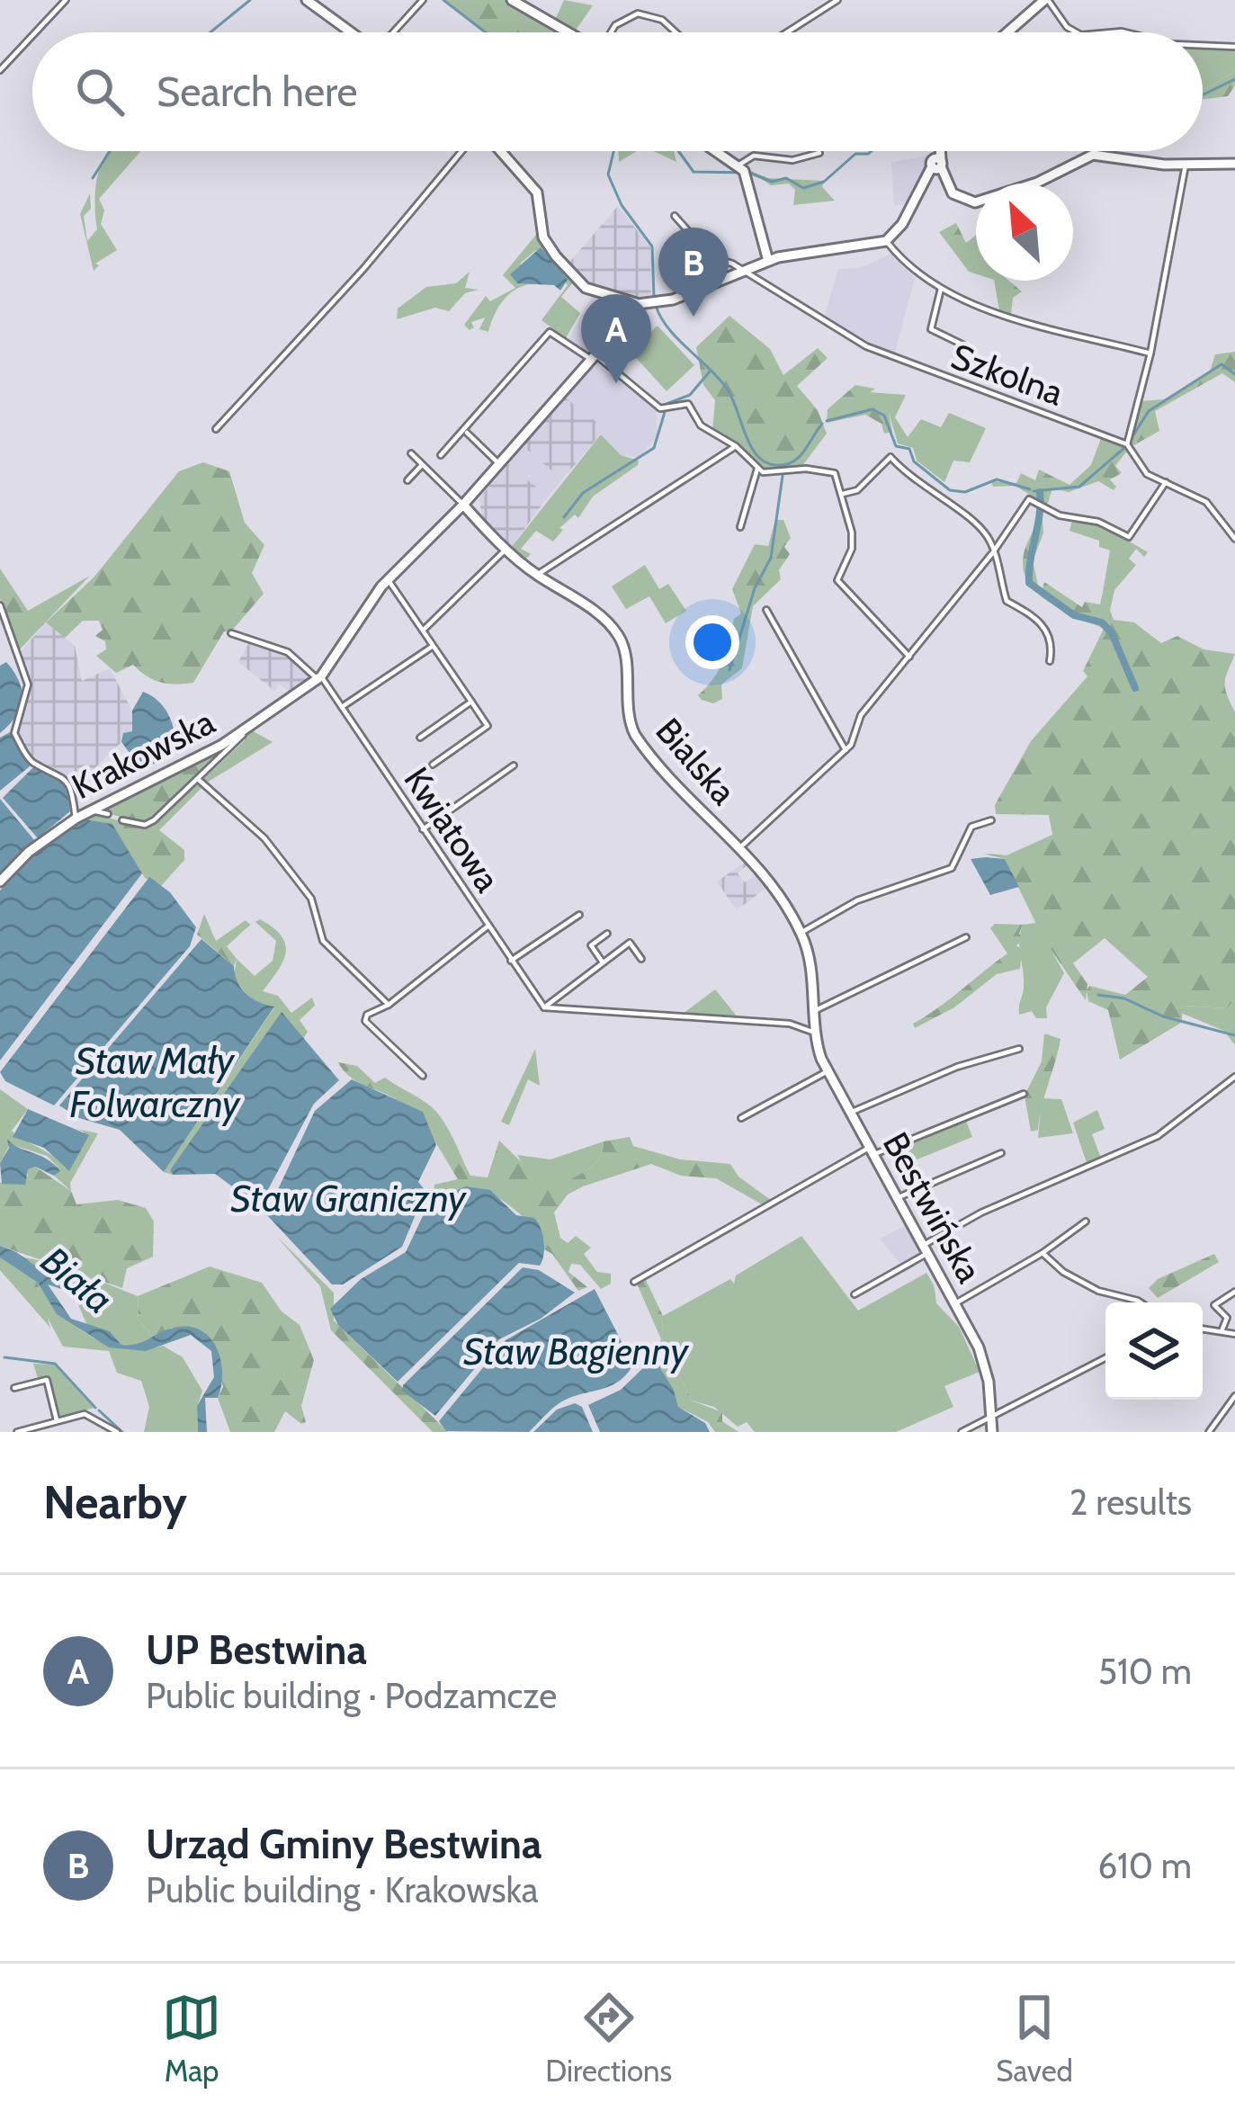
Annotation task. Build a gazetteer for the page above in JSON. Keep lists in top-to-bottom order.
{
  "streets": {
    "street": [
      "Szkolna",
      "Krakowska",
      "Bialska",
      "Kwiatowa",
      "Bestwińska"
    ]
  },
  "crossings": [
    ["Krakowska", "Bialska"],
    ["Krakowska", "Kwiatowa"],
    ["Bialska", "Bestwińska"]
  ],
  "water": [
    "Staw Mały Folwarczny",
    "Staw Graniczny",
    "Biała",
    "Staw Bagienny"
  ],
  "north": "top left",
  "page": {
    "search": "Search here",
    "pins": ["B", "A"],
    "heading": ["Nearby", "2 results"],
    "list": [
      {
        "mark": "A",
        "name": "UP Bestwina",
        "note": "Public building · Podzamcze",
        "value": "510 m"
      },
      {
        "mark": "B",
        "name": "Urząd Gminy Bestwina",
        "note": "Public building · Krakowska",
        "value": "610 m"
      }
    ],
    "nav": ["Map", "Directions", "Saved"]
  }
}
